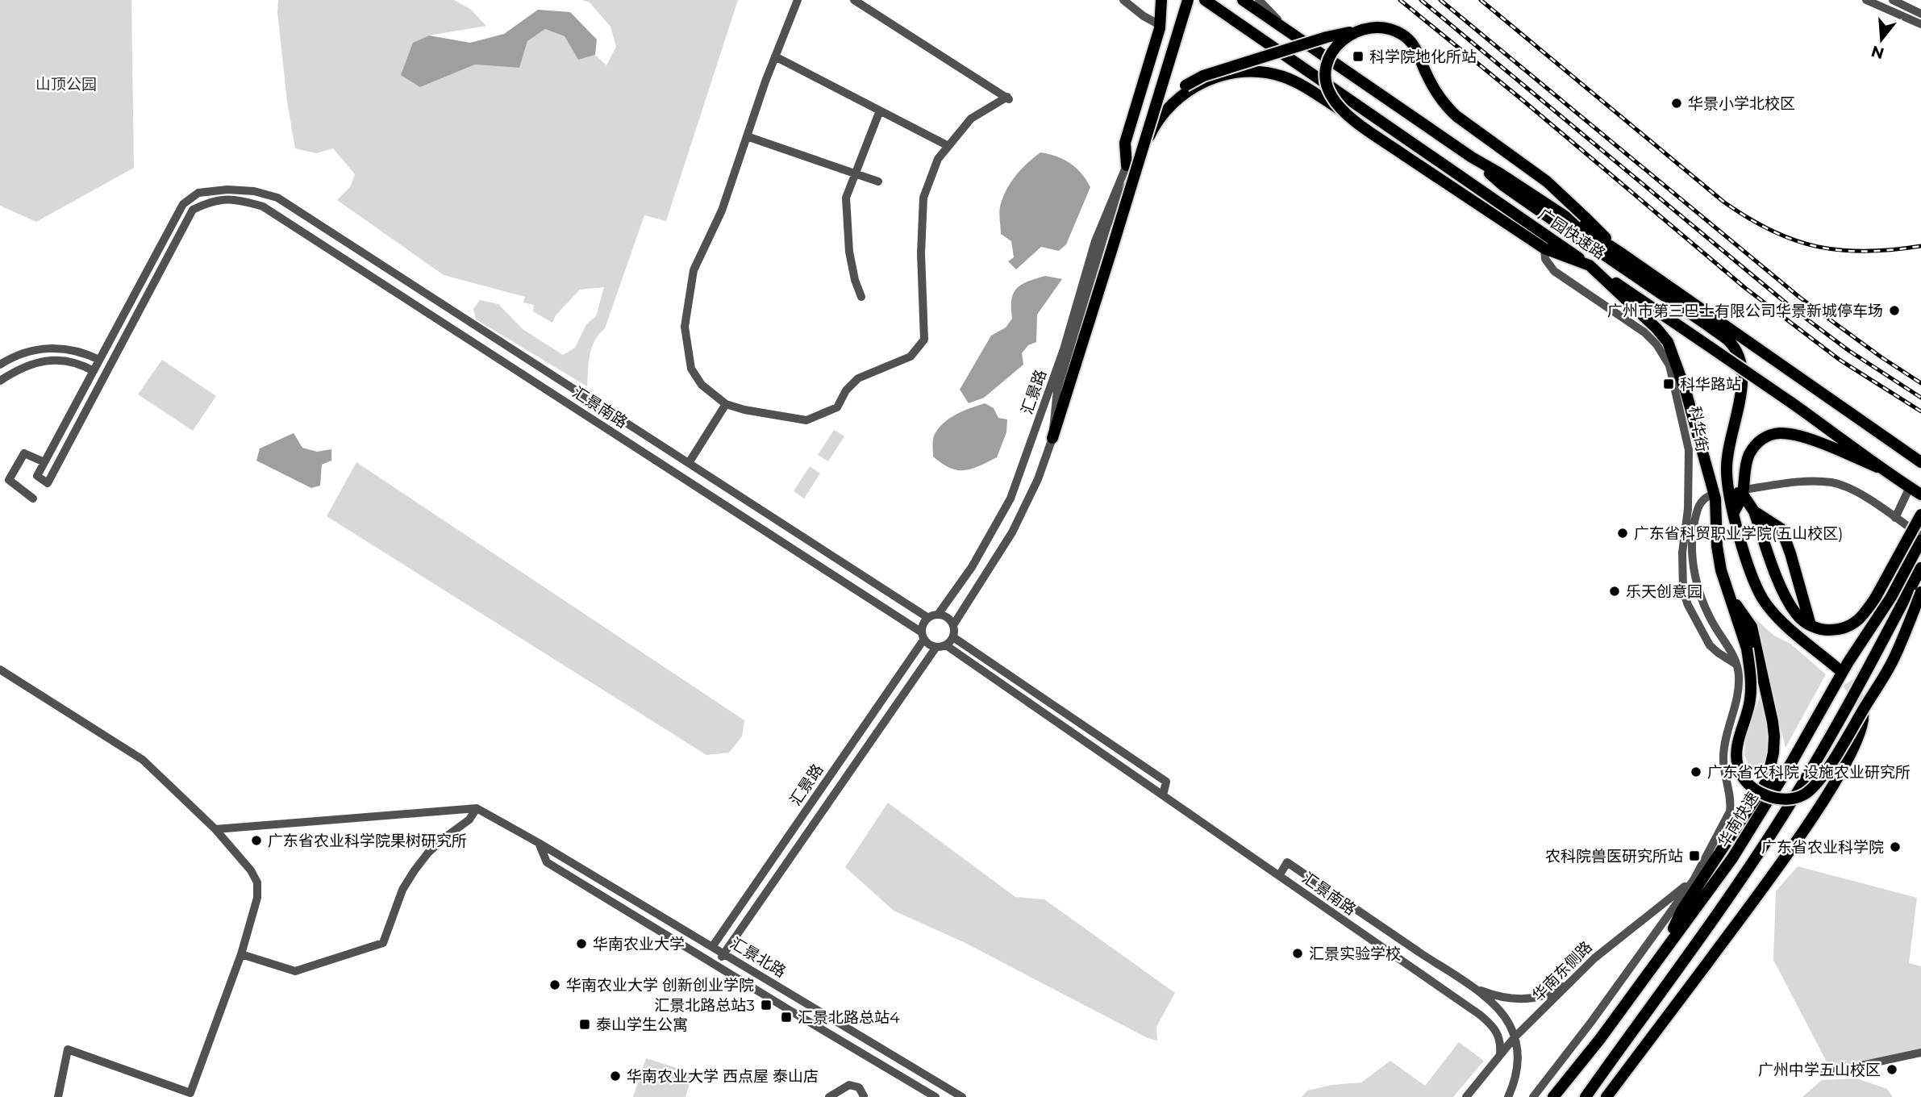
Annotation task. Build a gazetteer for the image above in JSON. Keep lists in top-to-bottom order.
{
  "streets": {
    "highway": ["广园快速路", "华南快速"],
    "street": [
      "汇景路",
      "汇景南路",
      "科华街",
      "汇景北路",
      "华南东侧路"
    ]
  },
  "crossings": [
    ["汇景路", "汇景南路"],
    ["汇景路", "汇景北路"],
    ["汇景南路", "华南东侧路"],
    ["科华街", "华南东侧路"]
  ],
  "parks": ["山顶公园"],
  "places": {
    "transit": [
      "科学院地化所站",
      "科华路站",
      "农科院兽医研究所站",
      "汇景北路总站3",
      "汇景北路总站4",
      "泰山学生公寓"
    ],
    "other": [
      "华景小学北校区",
      "广州市第三巴士有限公司华景新城停车场",
      "广东省科贸职业学院(五山校区)",
      "乐天创意园",
      "广东省农科院 设施农业研究所",
      "广东省农业科学院果树研究所",
      "广东省农业科学院",
      "华南农业大学",
      "汇景实验学校",
      "华南农业大学 创新创业学院",
      "广州中学五山校区",
      "华南农业大学 西点屋 泰山店"
    ]
  },
  "north": "bottom"
}
